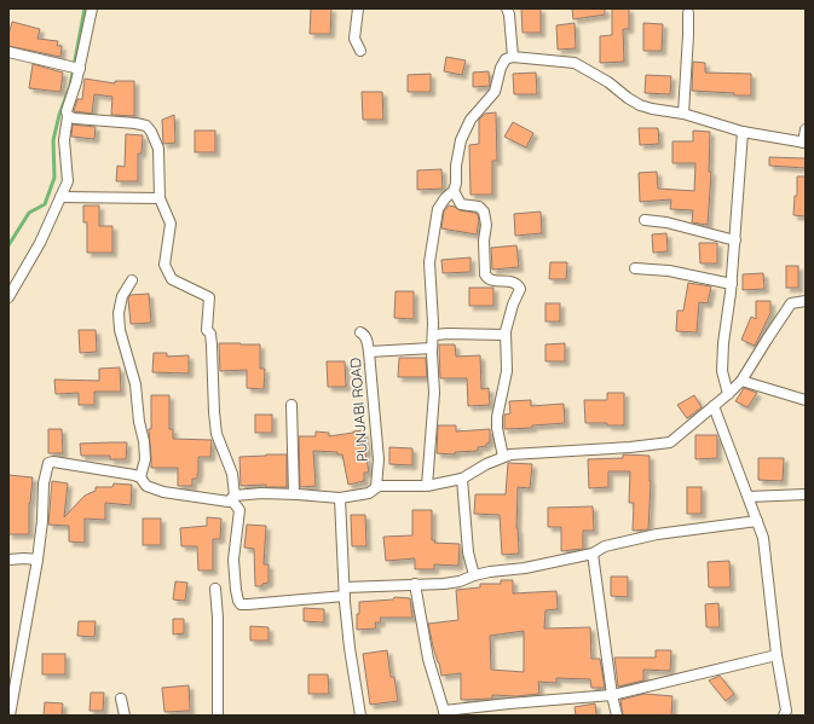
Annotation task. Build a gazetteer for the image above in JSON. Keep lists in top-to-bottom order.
{
  "streets": {
    "street": ["PUNJABI ROAD"]
  }
}
